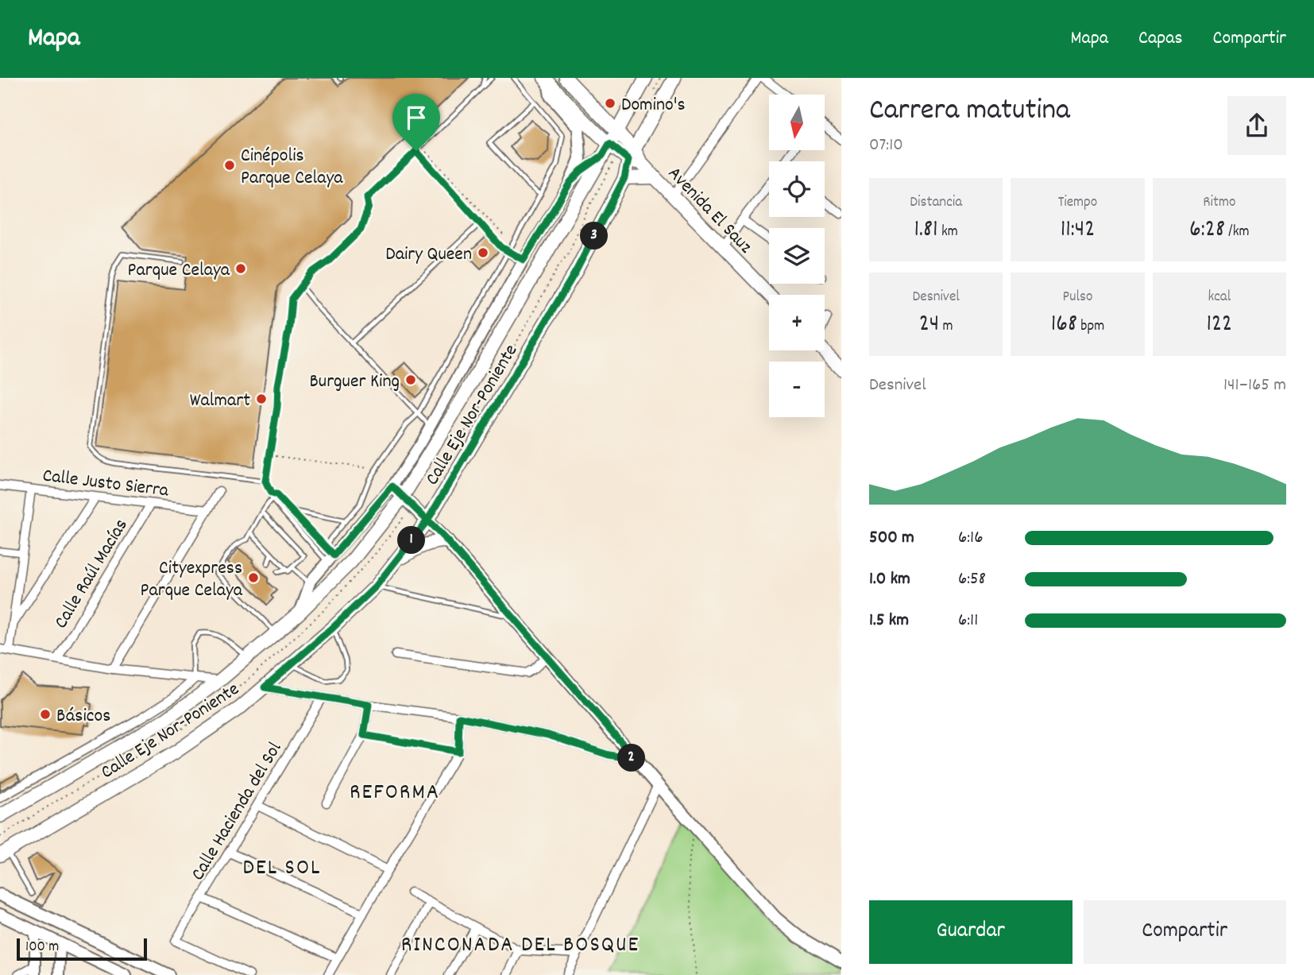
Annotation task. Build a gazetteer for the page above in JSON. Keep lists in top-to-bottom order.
{
  "streets": {
    "main road": ["Avenida El Sauz", "Calle Eje Nor-Poniente"],
    "street": ["Calle Justo Sierra", "Calle Raúl Macías", "Calle Hacienda del Sol"]
  },
  "crossings": [
    ["Avenida El Sauz", "Calle Eje Nor-Poniente"],
    ["Calle Justo Sierra", "Calle Raúl Macías"]
  ],
  "districts": ["REFORMA", "DEL SOL", "RINCONADA DEL BOSQUE"],
  "places": [
    "Domino's",
    "Cinépolis Parque Celaya",
    "Dairy Queen",
    "Parque Celaya",
    "Burguer King",
    "Walmart",
    "Cityexpress Parque Celaya",
    "Básicos"
  ],
  "scale_bar": "100 m",
  "north": "bottom",
  "page": {
    "header": "Mapa",
    "nav": ["Mapa", "Capas", "Compartir"],
    "heading": ["Carrera matutina", "07:10"],
    "map_buttons": ["+", "−"],
    "stats": [
      ["Distancia", "1.81 km"],
      ["Tiempo", "11:42"],
      ["Ritmo", "6:28 /km"],
      ["Desnivel", "24 m"],
      ["Pulso", "168 bpm"],
      ["kcal", "122"]
    ],
    "pins": ["3", "1", "2"],
    "chart": ["Desnivel", "141–165 m"],
    "list": [
      {
        "name": "500 m",
        "note": "6:16"
      },
      {
        "name": "1.0 km",
        "note": "6:58"
      },
      {
        "name": "1.5 km",
        "note": "6:11"
      }
    ],
    "buttons": ["Guardar", "Compartir"],
    "scale": "100 m"
  }
}
